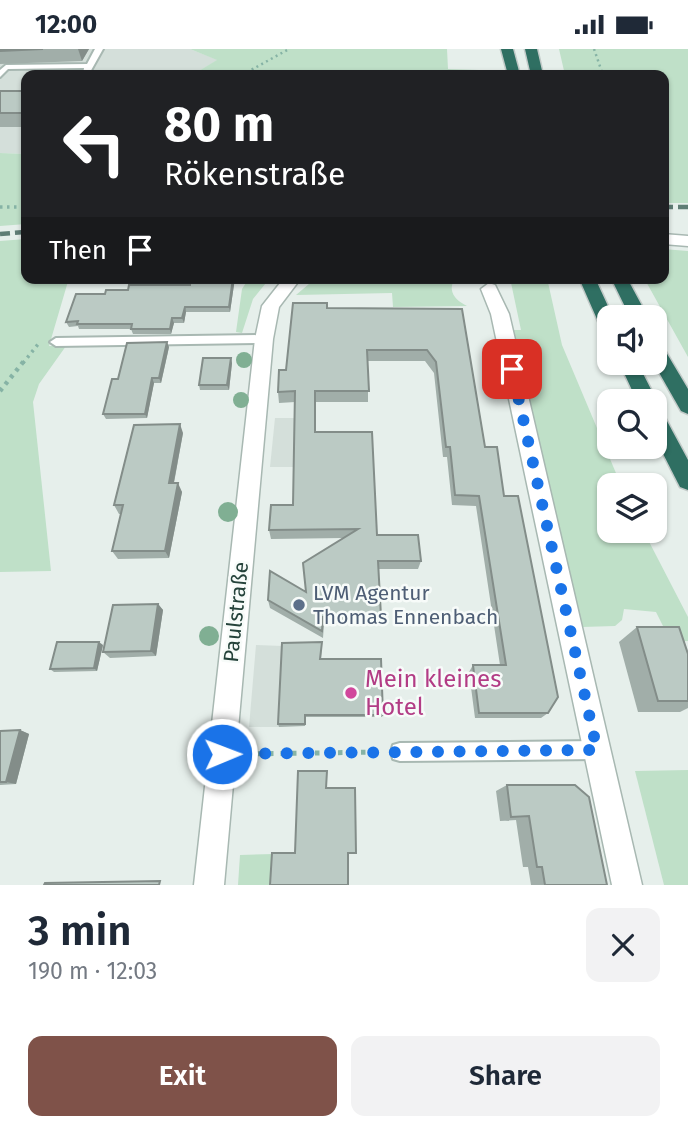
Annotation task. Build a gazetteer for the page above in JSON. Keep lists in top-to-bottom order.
{
  "streets": {
    "street": ["Paulstraße"]
  },
  "places": ["LVM Agentur Thomas Ennenbach", "Mein kleines Hotel"],
  "page": {
    "status": "12:00",
    "turn": ["80 m", "Rökenstraße"],
    "then": "Then",
    "heading": ["3 min", "190 m · 12:03"],
    "buttons": ["Exit", "Share"]
  }
}
